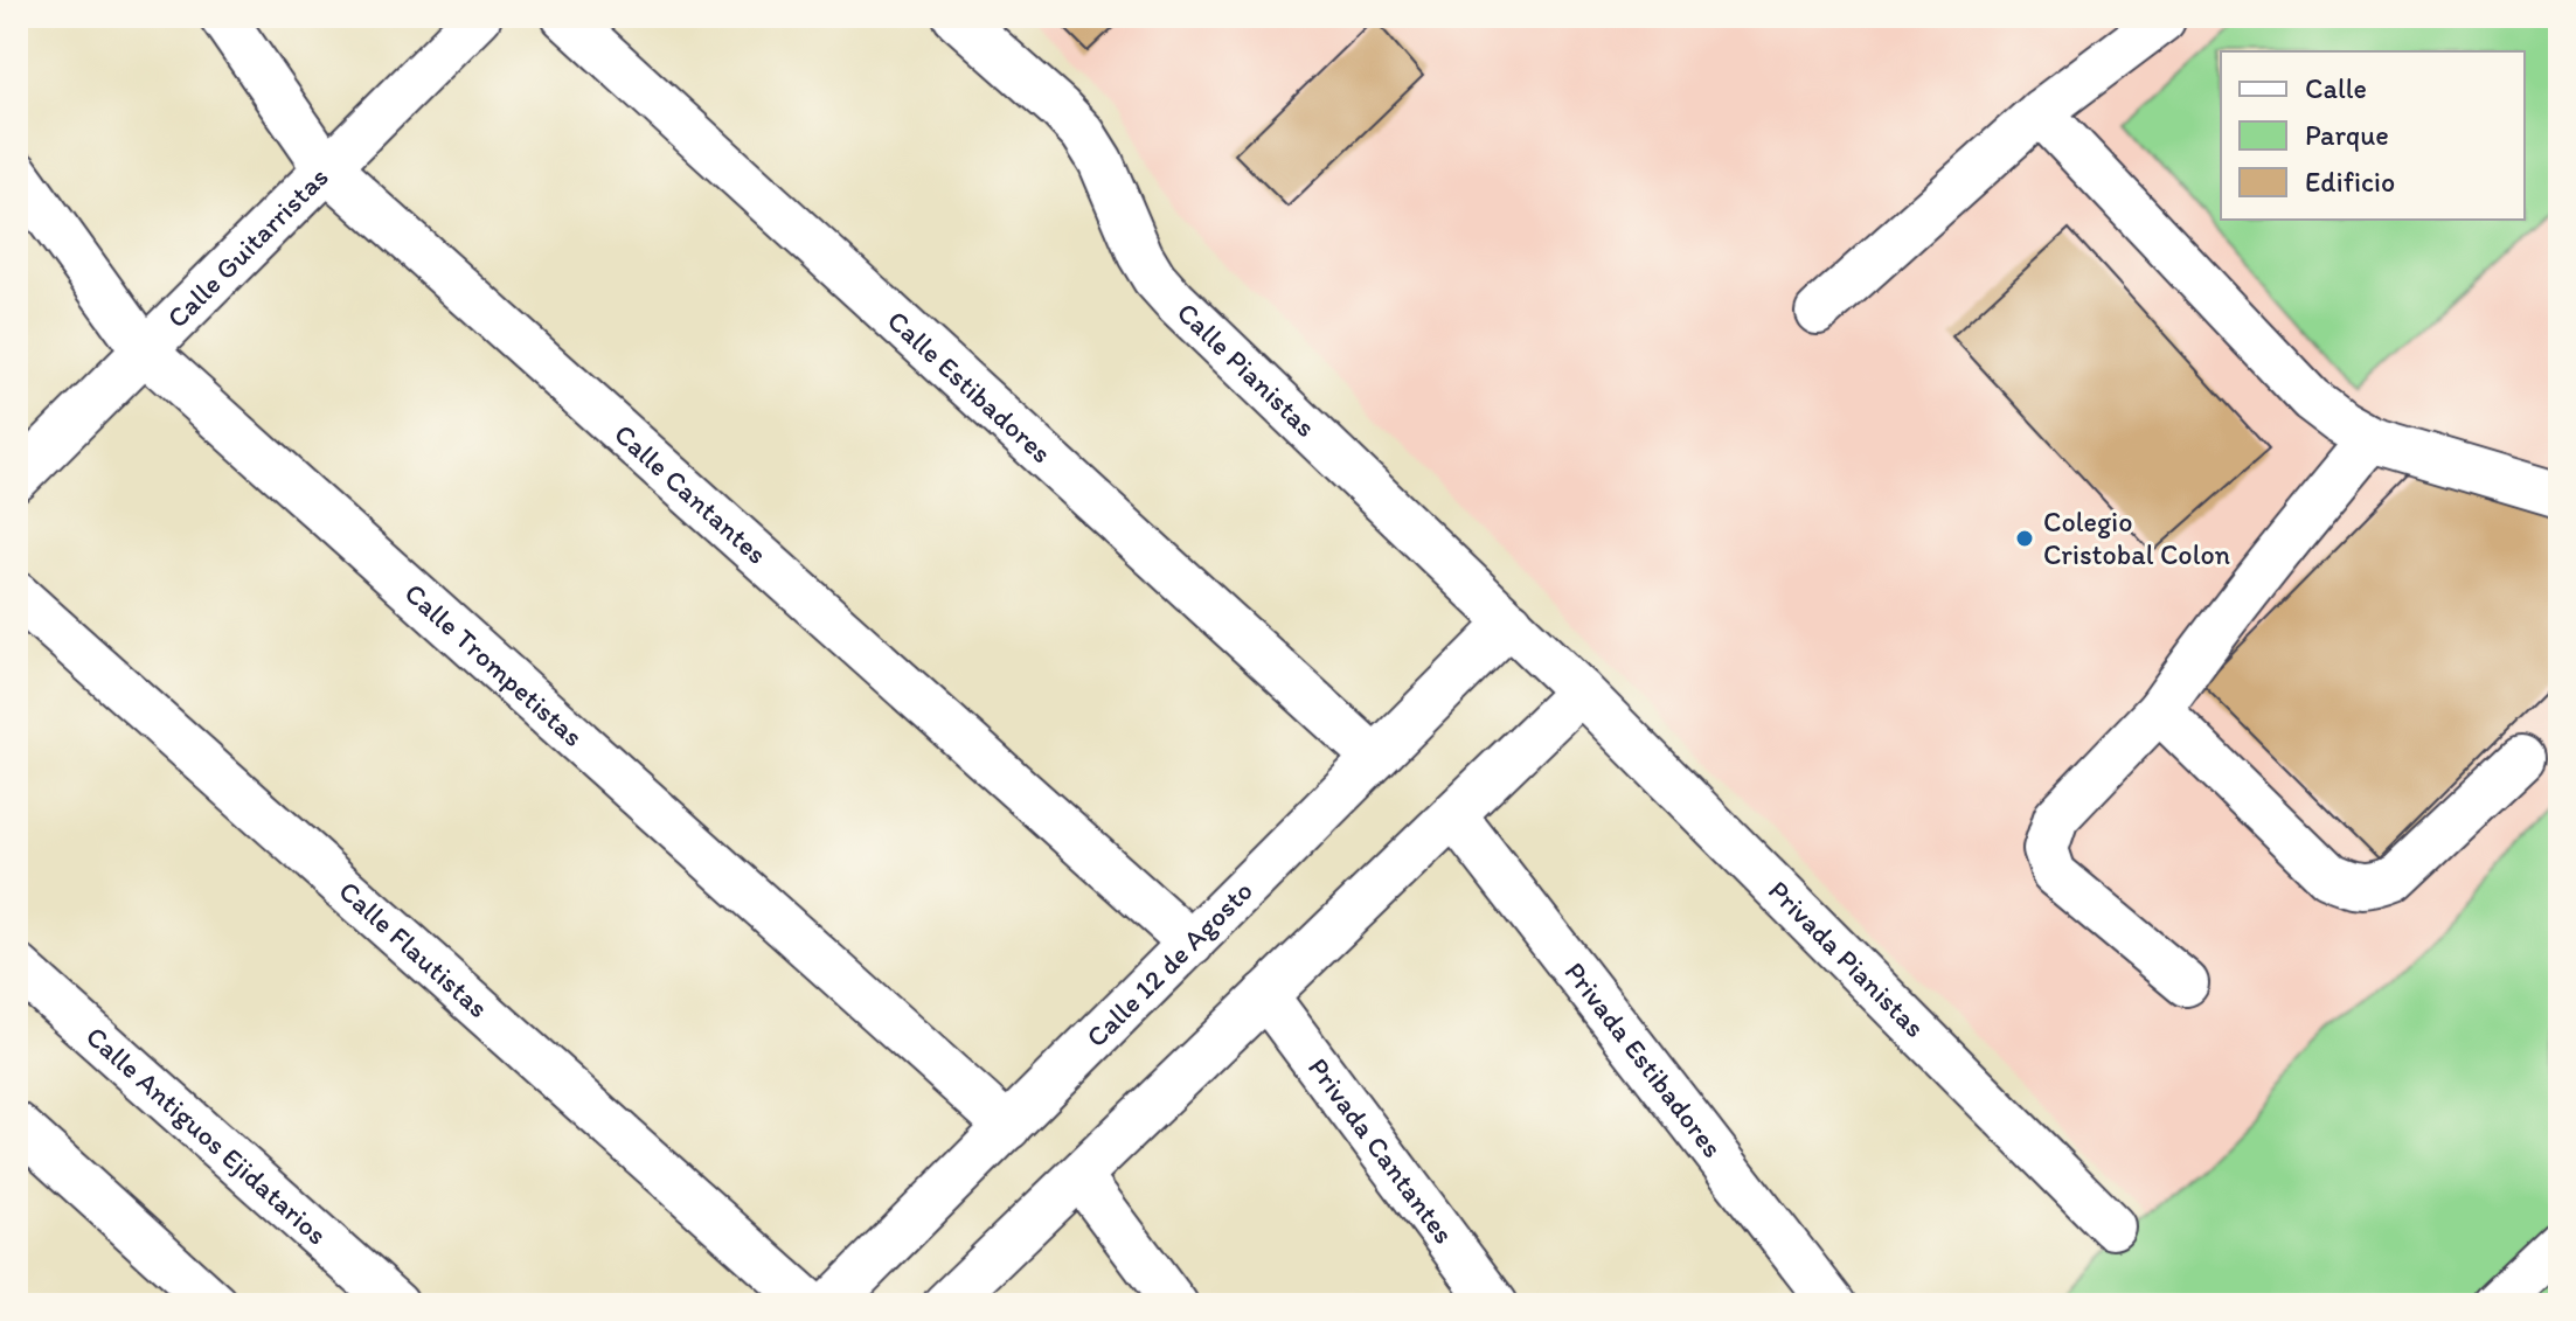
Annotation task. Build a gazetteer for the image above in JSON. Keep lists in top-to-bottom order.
{
  "streets": {
    "street": [
      "Calle Guitarristas",
      "Calle Pianistas",
      "Calle Estibadores",
      "Calle Cantantes",
      "Calle Trompetistas",
      "Calle Flautistas",
      "Privada Pianistas",
      "Calle 12 de Agosto",
      "Privada Estibadores",
      "Calle Antiguos Ejidatarios",
      "Privada Cantantes"
    ]
  },
  "crossings": [
    ["Calle Guitarristas", "Calle Cantantes"],
    ["Calle Guitarristas", "Calle Trompetistas"],
    ["Calle Pianistas", "Privada Pianistas"],
    ["Calle Pianistas", "Calle 12 de Agosto"],
    ["Calle Estibadores", "Calle 12 de Agosto"],
    ["Calle Cantantes", "Calle 12 de Agosto"],
    ["Calle Trompetistas", "Calle 12 de Agosto"]
  ],
  "places": ["Colegio Cristobal Colon"],
  "legend": ["Calle", "Parque", "Edificio"]
}
